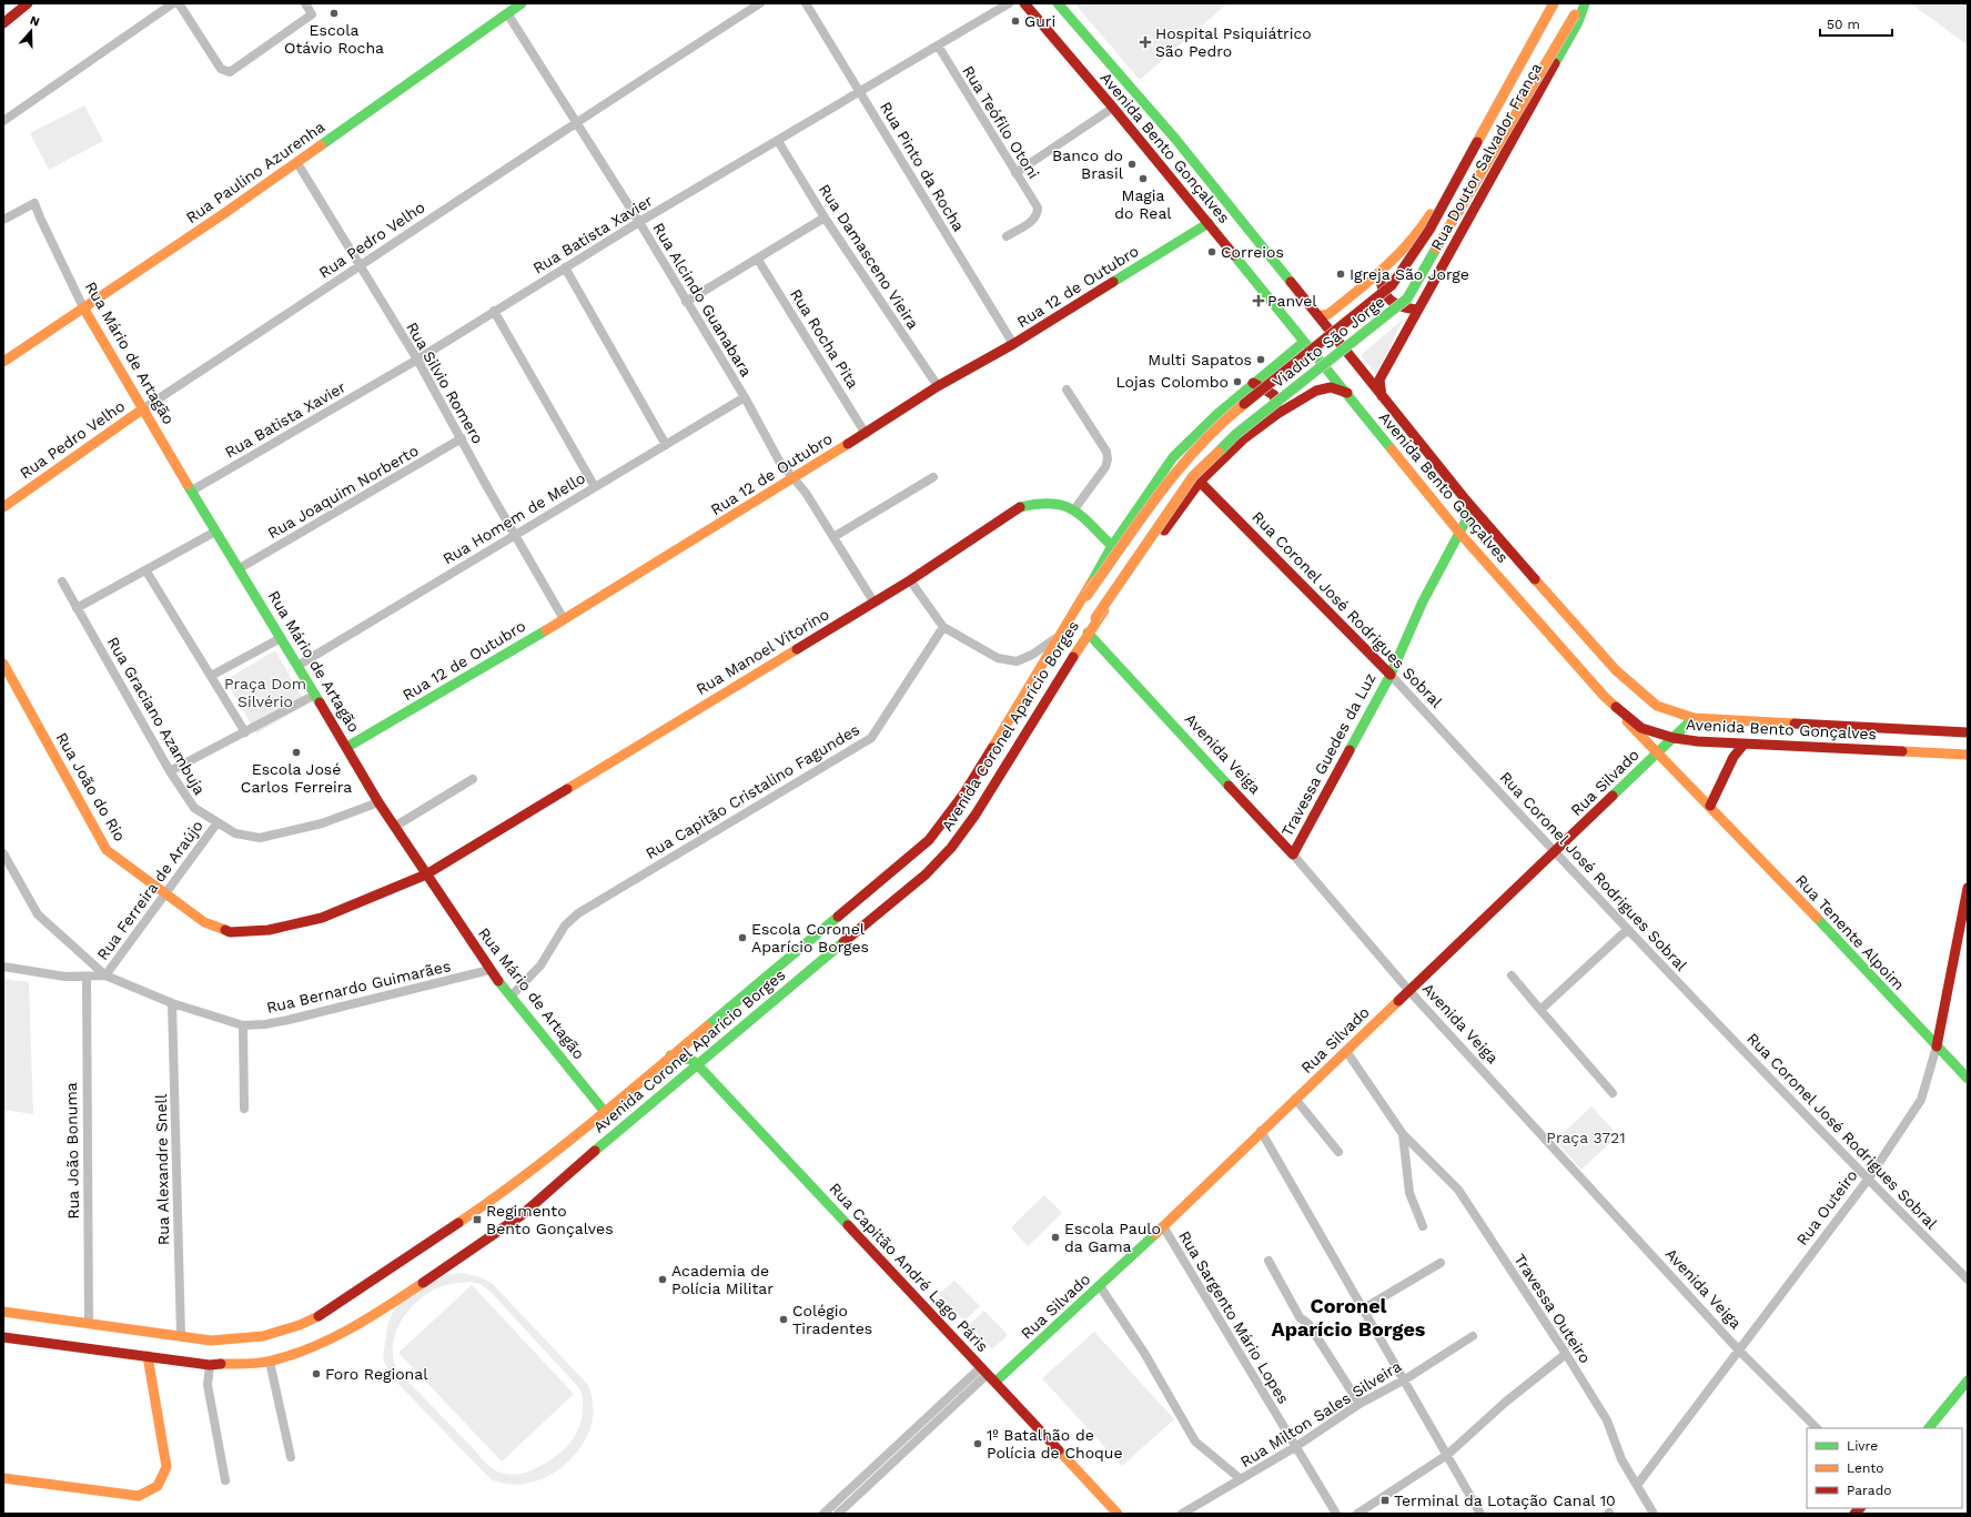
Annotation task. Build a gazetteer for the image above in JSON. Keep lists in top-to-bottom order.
{
  "streets": {
    "main road": [
      "Avenida Bento Gonçalves",
      "Rua Doutor Salvador França",
      "Rua Paulino Azurenha",
      "Rua Pedro Velho",
      "Rua 12 de Outubro",
      "Viaduto São Jorge",
      "Rua Mário de Artagão",
      "Rua Coronel José Rodrigues Sobral",
      "Rua Manoel Vitorino",
      "Avenida Coronel Aparício Borges",
      "Avenida Veiga",
      "Travessa Guedes da Luz",
      "Rua Silvado",
      "Rua João do Rio",
      "Rua Tenente Alpoim",
      "Rua Outeiro",
      "Rua Capitão André Lago Páris"
    ],
    "street": [
      "Rua Teófilo Otoni",
      "Rua Pinto da Rocha",
      "Rua Batista Xavier",
      "Rua Damasceno Vieira",
      "Rua Alcindo Guanabara",
      "Rua Rocha Pita",
      "Rua Silvio Romero",
      "Rua Joaquim Norberto",
      "Rua Homem de Mello",
      "Rua Graciano Azambuja",
      "Rua Capitão Cristalino Fagundes",
      "Rua Ferreira de Araújo",
      "Rua Bernardo Guimarães",
      "Rua João Bonuma",
      "Rua Alexandre Snell",
      "Travessa Outeiro",
      "Rua Sargento Mário Lopes",
      "Rua Milton Sales Silveira"
    ]
  },
  "crossings": [
    ["Rua Teófilo Otoni", "Rua Batista Xavier"],
    ["Avenida Bento Gonçalves", "Rua Doutor Salvador França"],
    ["Avenida Bento Gonçalves", "Rua 12 de Outubro"],
    ["Avenida Bento Gonçalves", "Avenida Coronel Aparício Borges"],
    ["Avenida Bento Gonçalves", "Travessa Guedes da Luz"],
    ["Avenida Bento Gonçalves", "Rua Silvado"],
    ["Avenida Bento Gonçalves", "Rua Tenente Alpoim"],
    ["Rua Pinto da Rocha", "Rua Batista Xavier"],
    ["Rua Pinto da Rocha", "Rua 12 de Outubro"],
    ["Rua Paulino Azurenha", "Rua Alcindo Guanabara"],
    ["Rua Paulino Azurenha", "Rua Mário de Artagão"],
    ["Rua Paulino Azurenha", "Rua Silvio Romero"],
    ["Rua Batista Xavier", "Rua Damasceno Vieira"],
    ["Rua Batista Xavier", "Rua Alcindo Guanabara"],
    ["Rua Batista Xavier", "Rua Mário de Artagão"],
    ["Rua Batista Xavier", "Rua Silvio Romero"],
    ["Rua Pedro Velho", "Rua Alcindo Guanabara"],
    ["Rua Pedro Velho", "Rua Mário de Artagão"],
    ["Rua Pedro Velho", "Rua Silvio Romero"],
    ["Rua Damasceno Vieira", "Rua 12 de Outubro"],
    ["Rua 12 de Outubro", "Rua Alcindo Guanabara"],
    ["Rua 12 de Outubro", "Rua Rocha Pita"],
    ["Rua 12 de Outubro", "Rua Mário de Artagão"],
    ["Rua 12 de Outubro", "Rua Silvio Romero"],
    ["Rua Alcindo Guanabara", "Rua Homem de Mello"],
    ["Rua Alcindo Guanabara", "Rua Manoel Vitorino"],
    ["Viaduto São Jorge", "Avenida Coronel Aparício Borges"],
    ["Viaduto São Jorge", "Avenida Veiga"],
    ["Rua Mário de Artagão", "Rua Joaquim Norberto"],
    ["Rua Mário de Artagão", "Rua Homem de Mello"],
    ["Rua Mário de Artagão", "Rua Manoel Vitorino"],
    ["Rua Mário de Artagão", "Rua Graciano Azambuja"],
    ["Rua Mário de Artagão", "Avenida Coronel Aparício Borges"],
    ["Rua Mário de Artagão", "Rua João do Rio"],
    ["Rua Mário de Artagão", "Rua Capitão Cristalino Fagundes"],
    ["Rua Mário de Artagão", "Rua Bernardo Guimarães"],
    ["Rua Silvio Romero", "Rua Joaquim Norberto"],
    ["Rua Silvio Romero", "Rua Homem de Mello"],
    ["Rua Coronel José Rodrigues Sobral", "Avenida Coronel Aparício Borges"],
    ["Rua Coronel José Rodrigues Sobral", "Travessa Guedes da Luz"],
    ["Rua Coronel José Rodrigues Sobral", "Rua Silvado"],
    ["Rua Coronel José Rodrigues Sobral", "Rua Outeiro"],
    ["Rua Manoel Vitorino", "Avenida Coronel Aparício Borges"],
    ["Rua Manoel Vitorino", "Rua João do Rio"],
    ["Rua Graciano Azambuja", "Rua Ferreira de Araújo"],
    ["Avenida Coronel Aparício Borges", "Avenida Veiga"],
    ["Avenida Coronel Aparício Borges", "Rua João Bonuma"],
    ["Avenida Coronel Aparício Borges", "Rua Alexandre Snell"],
    ["Avenida Coronel Aparício Borges", "Rua Capitão André Lago Páris"],
    ["Avenida Veiga", "Travessa Guedes da Luz"],
    ["Avenida Veiga", "Rua Silvado"],
    ["Avenida Veiga", "Rua Outeiro"],
    ["Rua Silvado", "Rua Tenente Alpoim"],
    ["Rua Silvado", "Rua Capitão André Lago Páris"],
    ["Rua Silvado", "Travessa Outeiro"],
    ["Rua Silvado", "Rua Sargento Mário Lopes"],
    ["Rua João do Rio", "Rua Ferreira de Araújo"],
    ["Rua Ferreira de Araújo", "Rua Bernardo Guimarães"],
    ["Rua Tenente Alpoim", "Rua Outeiro"],
    ["Rua Bernardo Guimarães", "Rua João Bonuma"],
    ["Rua Bernardo Guimarães", "Rua Alexandre Snell"],
    ["Rua Outeiro", "Travessa Outeiro"],
    ["Rua Sargento Mário Lopes", "Rua Milton Sales Silveira"]
  ],
  "districts": ["Coronel Aparício Borges"],
  "parks": ["Praça Dom Silvério", "Praça 3721"],
  "places": {
    "other": [
      "Escola Otávio Rocha",
      "Guri",
      "Banco do Brasil",
      "Magia do Real",
      "Correios",
      "Igreja São Jorge",
      "Multi Sapatos",
      "Lojas Colombo",
      "Escola José Carlos Ferreira",
      "Escola Coronel Aparício Borges",
      "Escola Paulo da Gama",
      "Academia de Polícia Militar",
      "Colégio Tiradentes",
      "Foro Regional",
      "1º Batalhão de Polícia de Choque"
    ],
    "health": ["Hospital Psiquiátrico São Pedro", "Panvel"],
    "transit": ["Regimento Bento Gonçalves", "Terminal da Lotação Canal 10"]
  },
  "legend": ["Livre", "Lento", "Parado"],
  "scale_bar": "50 m",
  "north": "top"
}
